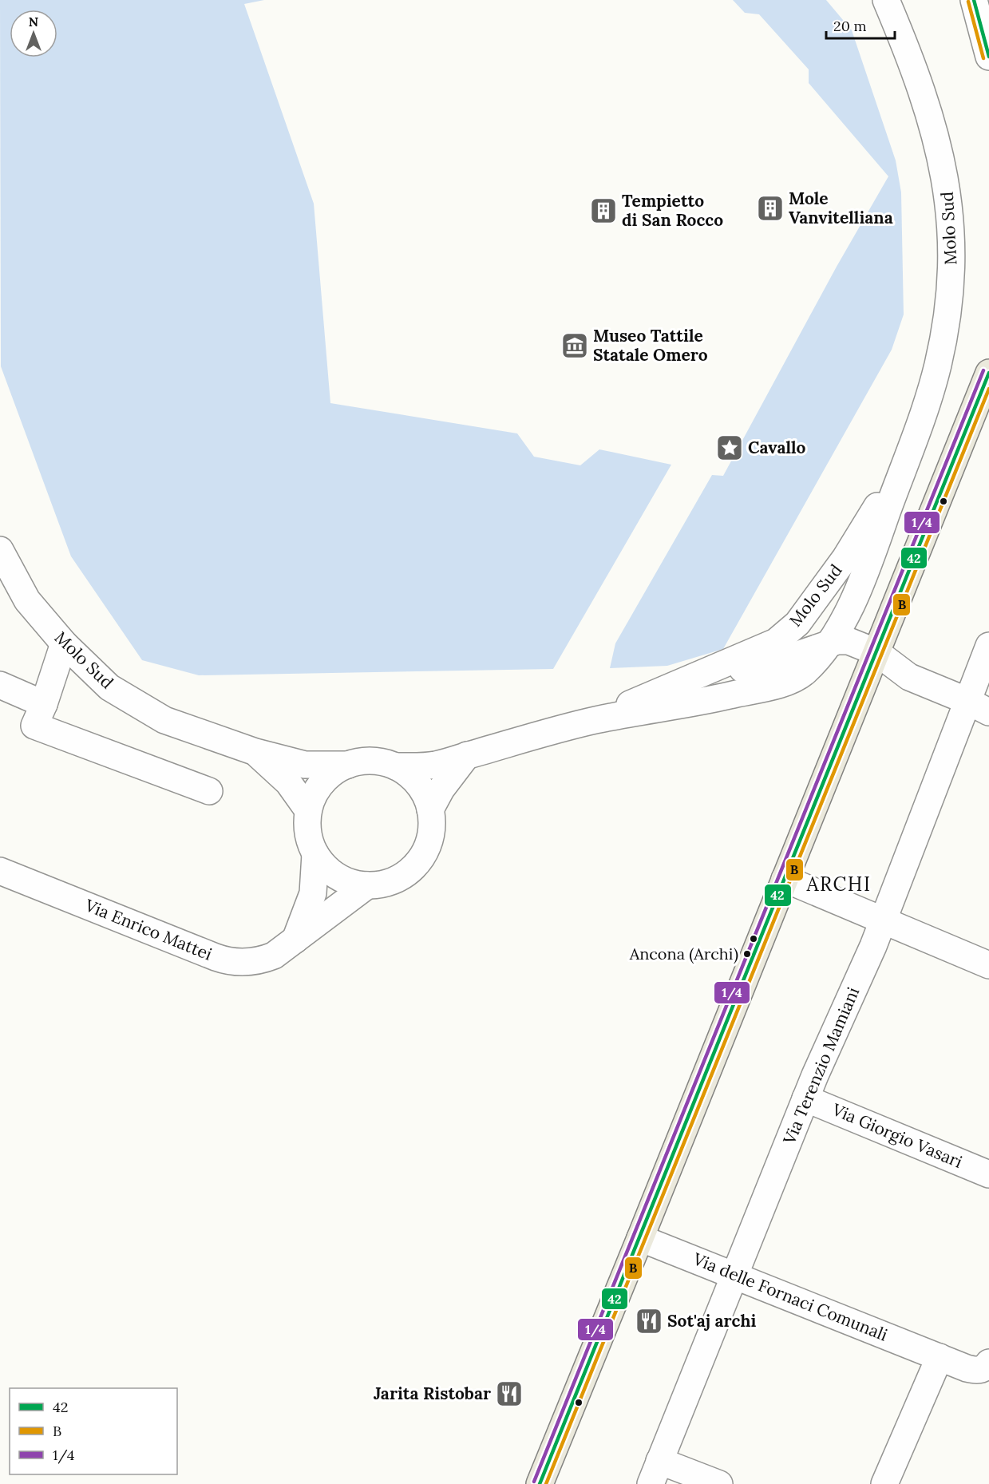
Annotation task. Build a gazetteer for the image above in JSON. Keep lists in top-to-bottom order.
{
  "streets": {
    "street": [
      "Molo Sud",
      "Via Enrico Mattei",
      "Via Terenzio Mamiani",
      "Via Giorgio Vasari",
      "Via delle Fornaci Comunali"
    ]
  },
  "crossings": [
    ["Molo Sud", "Via Enrico Mattei"],
    ["Via Terenzio Mamiani", "Via Giorgio Vasari"],
    ["Via Terenzio Mamiani", "Via delle Fornaci Comunali"]
  ],
  "districts": ["ARCHI"],
  "places": {
    "building": ["Mole Vanvitelliana", "Tempietto di San Rocco"],
    "museum": ["Museo Tattile Statale Omero"],
    "place": ["Cavallo"],
    "other": ["Ancona (Archi)"],
    "restaurant": ["Sot'aj archi", "Jarita Ristobar"]
  },
  "lines": ["transit line 42", "transit line B", "transit line 1/4"],
  "legend": ["42", "B", "1/4"],
  "scale_bar": "20 m",
  "north": "top"
}
